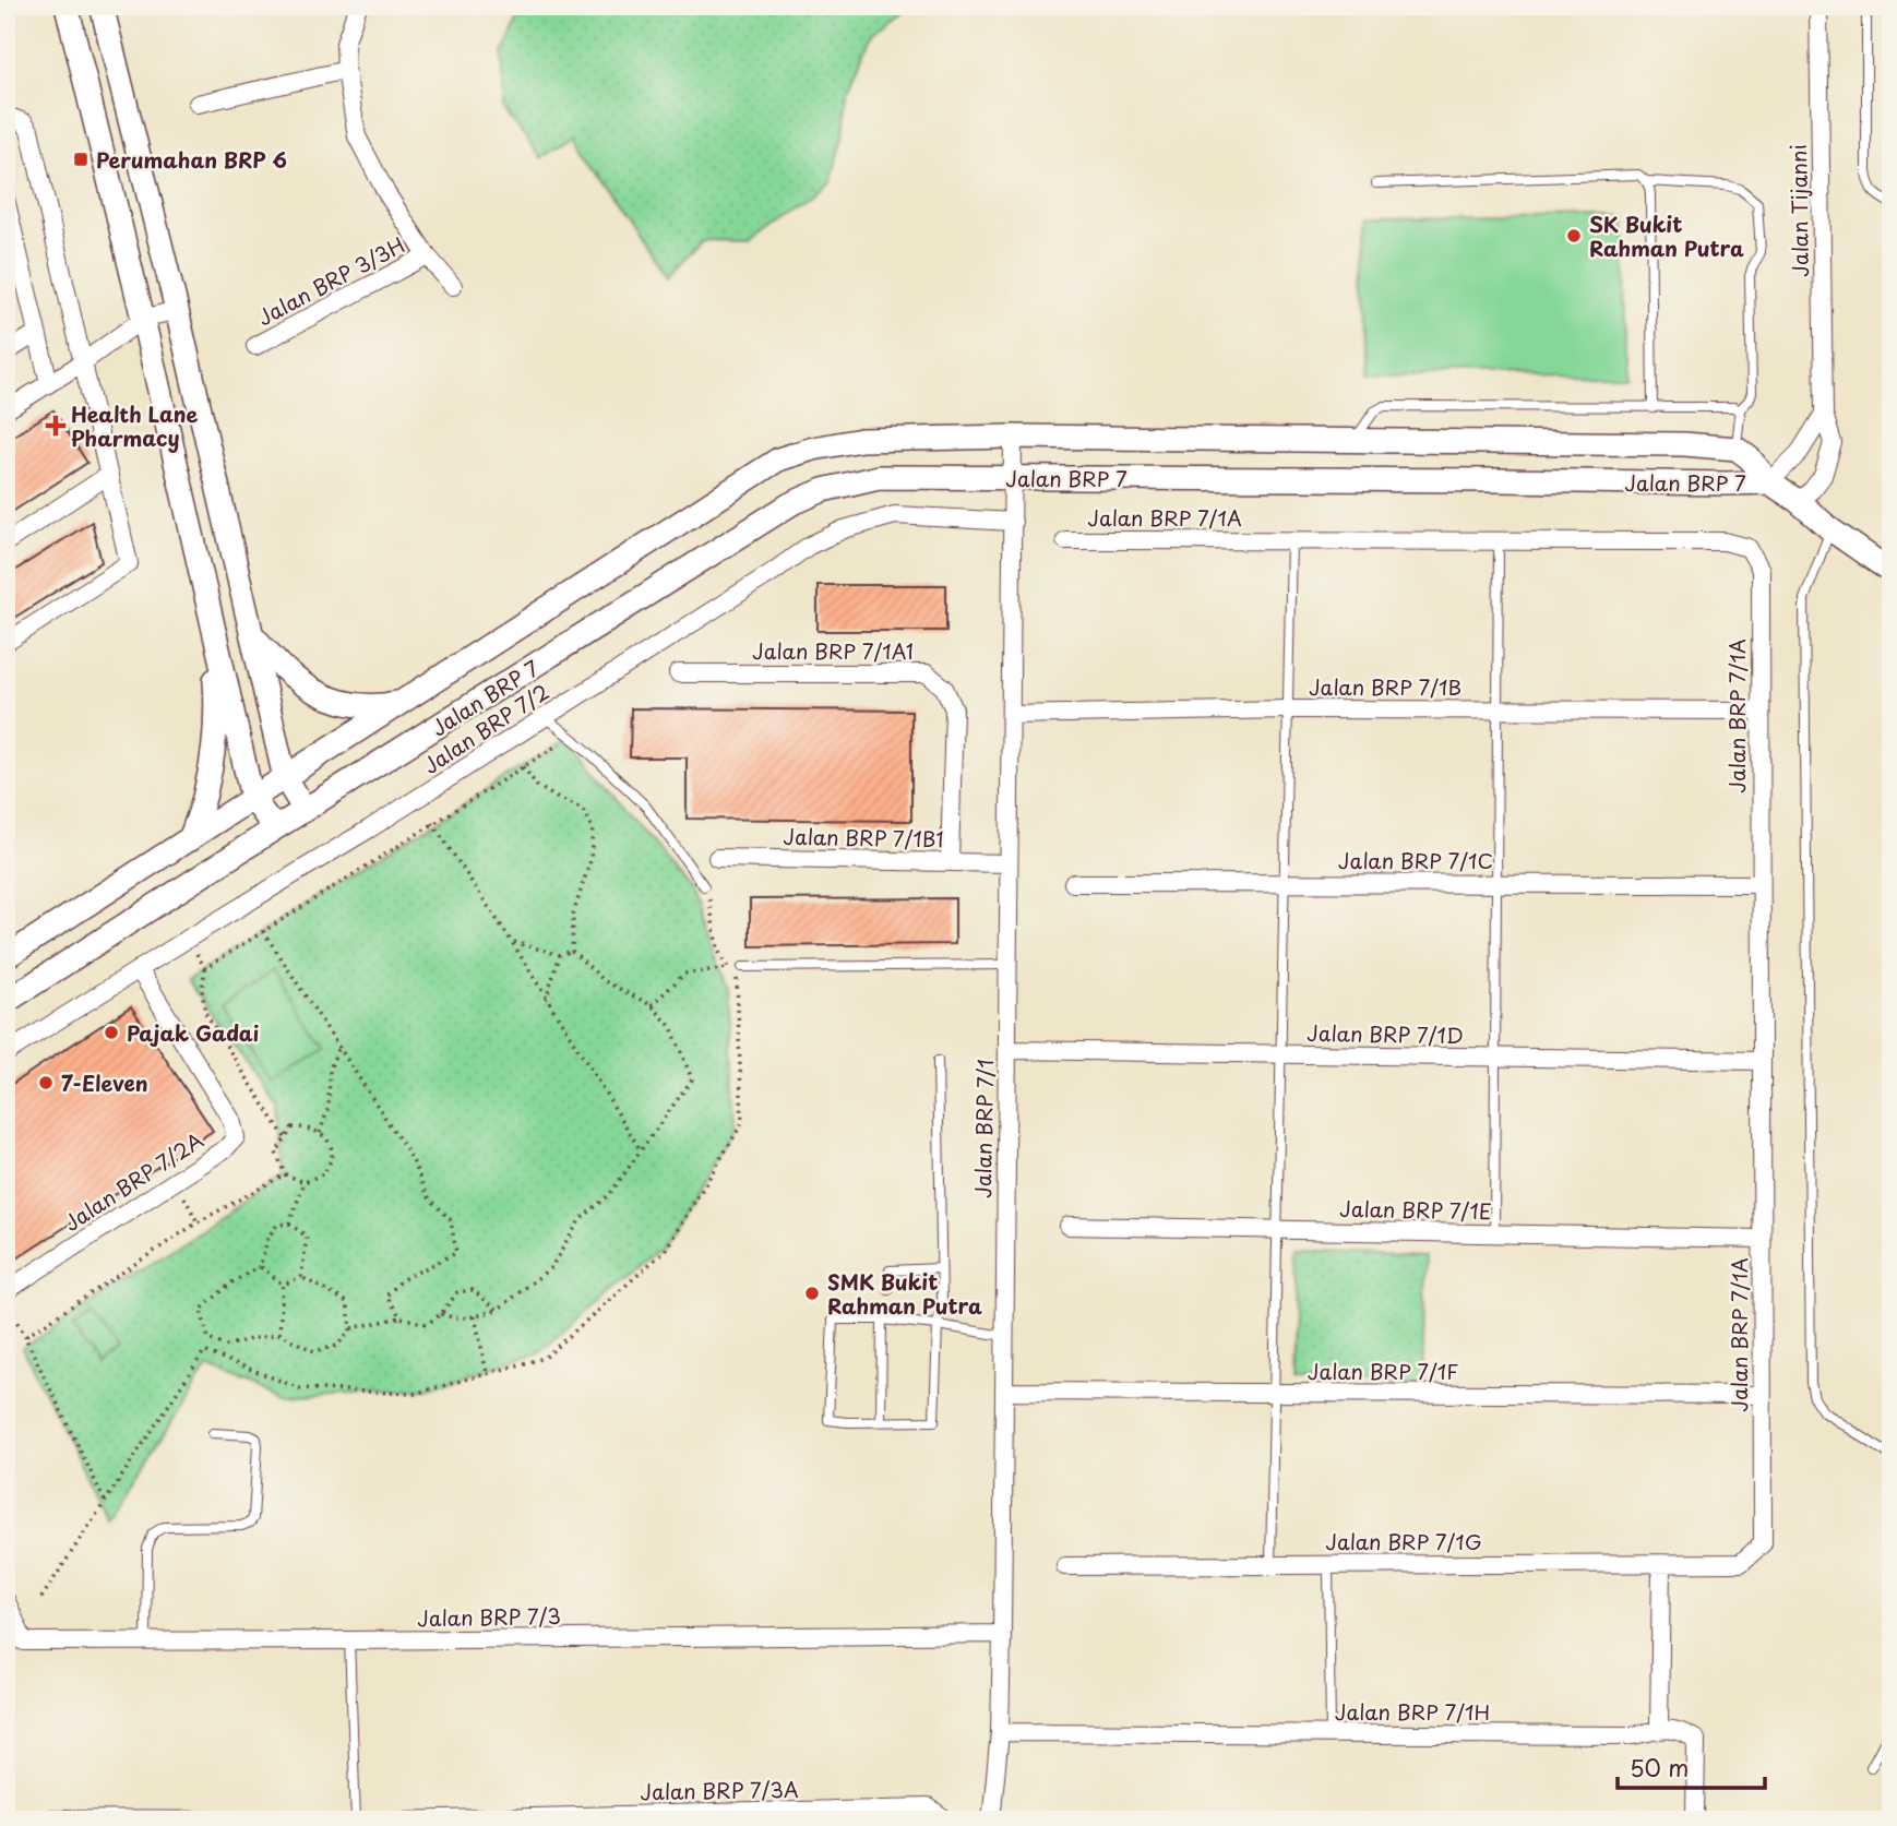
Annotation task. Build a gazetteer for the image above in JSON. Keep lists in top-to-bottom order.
{
  "streets": {
    "main road": ["Jalan BRP 7"],
    "street": [
      "Jalan Tijanni",
      "Jalan BRP 3/3H",
      "Jalan BRP 7/1A",
      "Jalan BRP 7/1A1",
      "Jalan BRP 7/1B",
      "Jalan BRP 7/2",
      "Jalan BRP 7/1B1",
      "Jalan BRP 7/1C",
      "Jalan BRP 7/1D",
      "Jalan BRP 7/1",
      "Jalan BRP 7/2A",
      "Jalan BRP 7/1E",
      "Jalan BRP 7/1F",
      "Jalan BRP 7/1G",
      "Jalan BRP 7/3",
      "Jalan BRP 7/1H",
      "Jalan BRP 7/3A"
    ]
  },
  "crossings": [
    ["Jalan BRP 7", "Jalan BRP 7/1"],
    ["Jalan BRP 7/1A", "Jalan BRP 7/1B"],
    ["Jalan BRP 7/1A", "Jalan BRP 7/1C"],
    ["Jalan BRP 7/1A", "Jalan BRP 7/1D"],
    ["Jalan BRP 7/1A", "Jalan BRP 7/1E"],
    ["Jalan BRP 7/1A", "Jalan BRP 7/1F"],
    ["Jalan BRP 7/1A", "Jalan BRP 7/1G"],
    ["Jalan BRP 7/1A1", "Jalan BRP 7/1B1"],
    ["Jalan BRP 7/1B", "Jalan BRP 7/1"],
    ["Jalan BRP 7/2", "Jalan BRP 7/1"],
    ["Jalan BRP 7/2", "Jalan BRP 7/2A"],
    ["Jalan BRP 7/1B1", "Jalan BRP 7/1"],
    ["Jalan BRP 7/1D", "Jalan BRP 7/1"],
    ["Jalan BRP 7/1", "Jalan BRP 7/1F"],
    ["Jalan BRP 7/1", "Jalan BRP 7/3"],
    ["Jalan BRP 7/1", "Jalan BRP 7/1H"]
  ],
  "places": {
    "transit": ["Perumahan BRP 6"],
    "other": [
      "SK Bukit Rahman Putra",
      "Pajak Gadai",
      "7-Eleven",
      "SMK Bukit Rahman Putra"
    ],
    "health": ["Health Lane Pharmacy"]
  },
  "scale_bar": "50 m"
}
